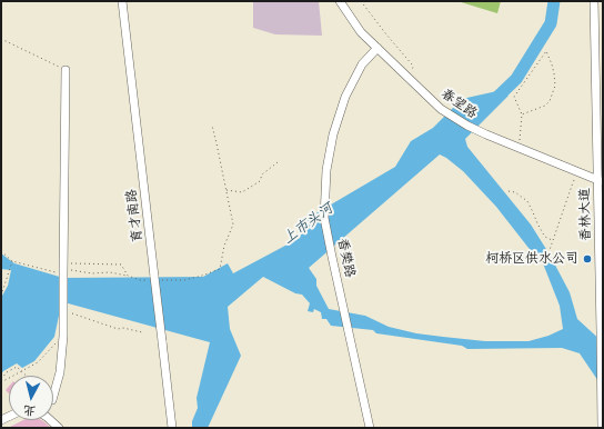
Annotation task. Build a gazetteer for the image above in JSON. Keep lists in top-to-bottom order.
{
  "streets": {
    "street": [
      "春望路",
      "香林大道",
      "育才南路",
      "香樊路"
    ]
  },
  "crossings": [
    ["春望路", "香林大道"],
    ["春望路", "香樊路"]
  ],
  "water": ["上市头河"],
  "places": ["柯桥区供水公司"],
  "north": "bottom"
}
